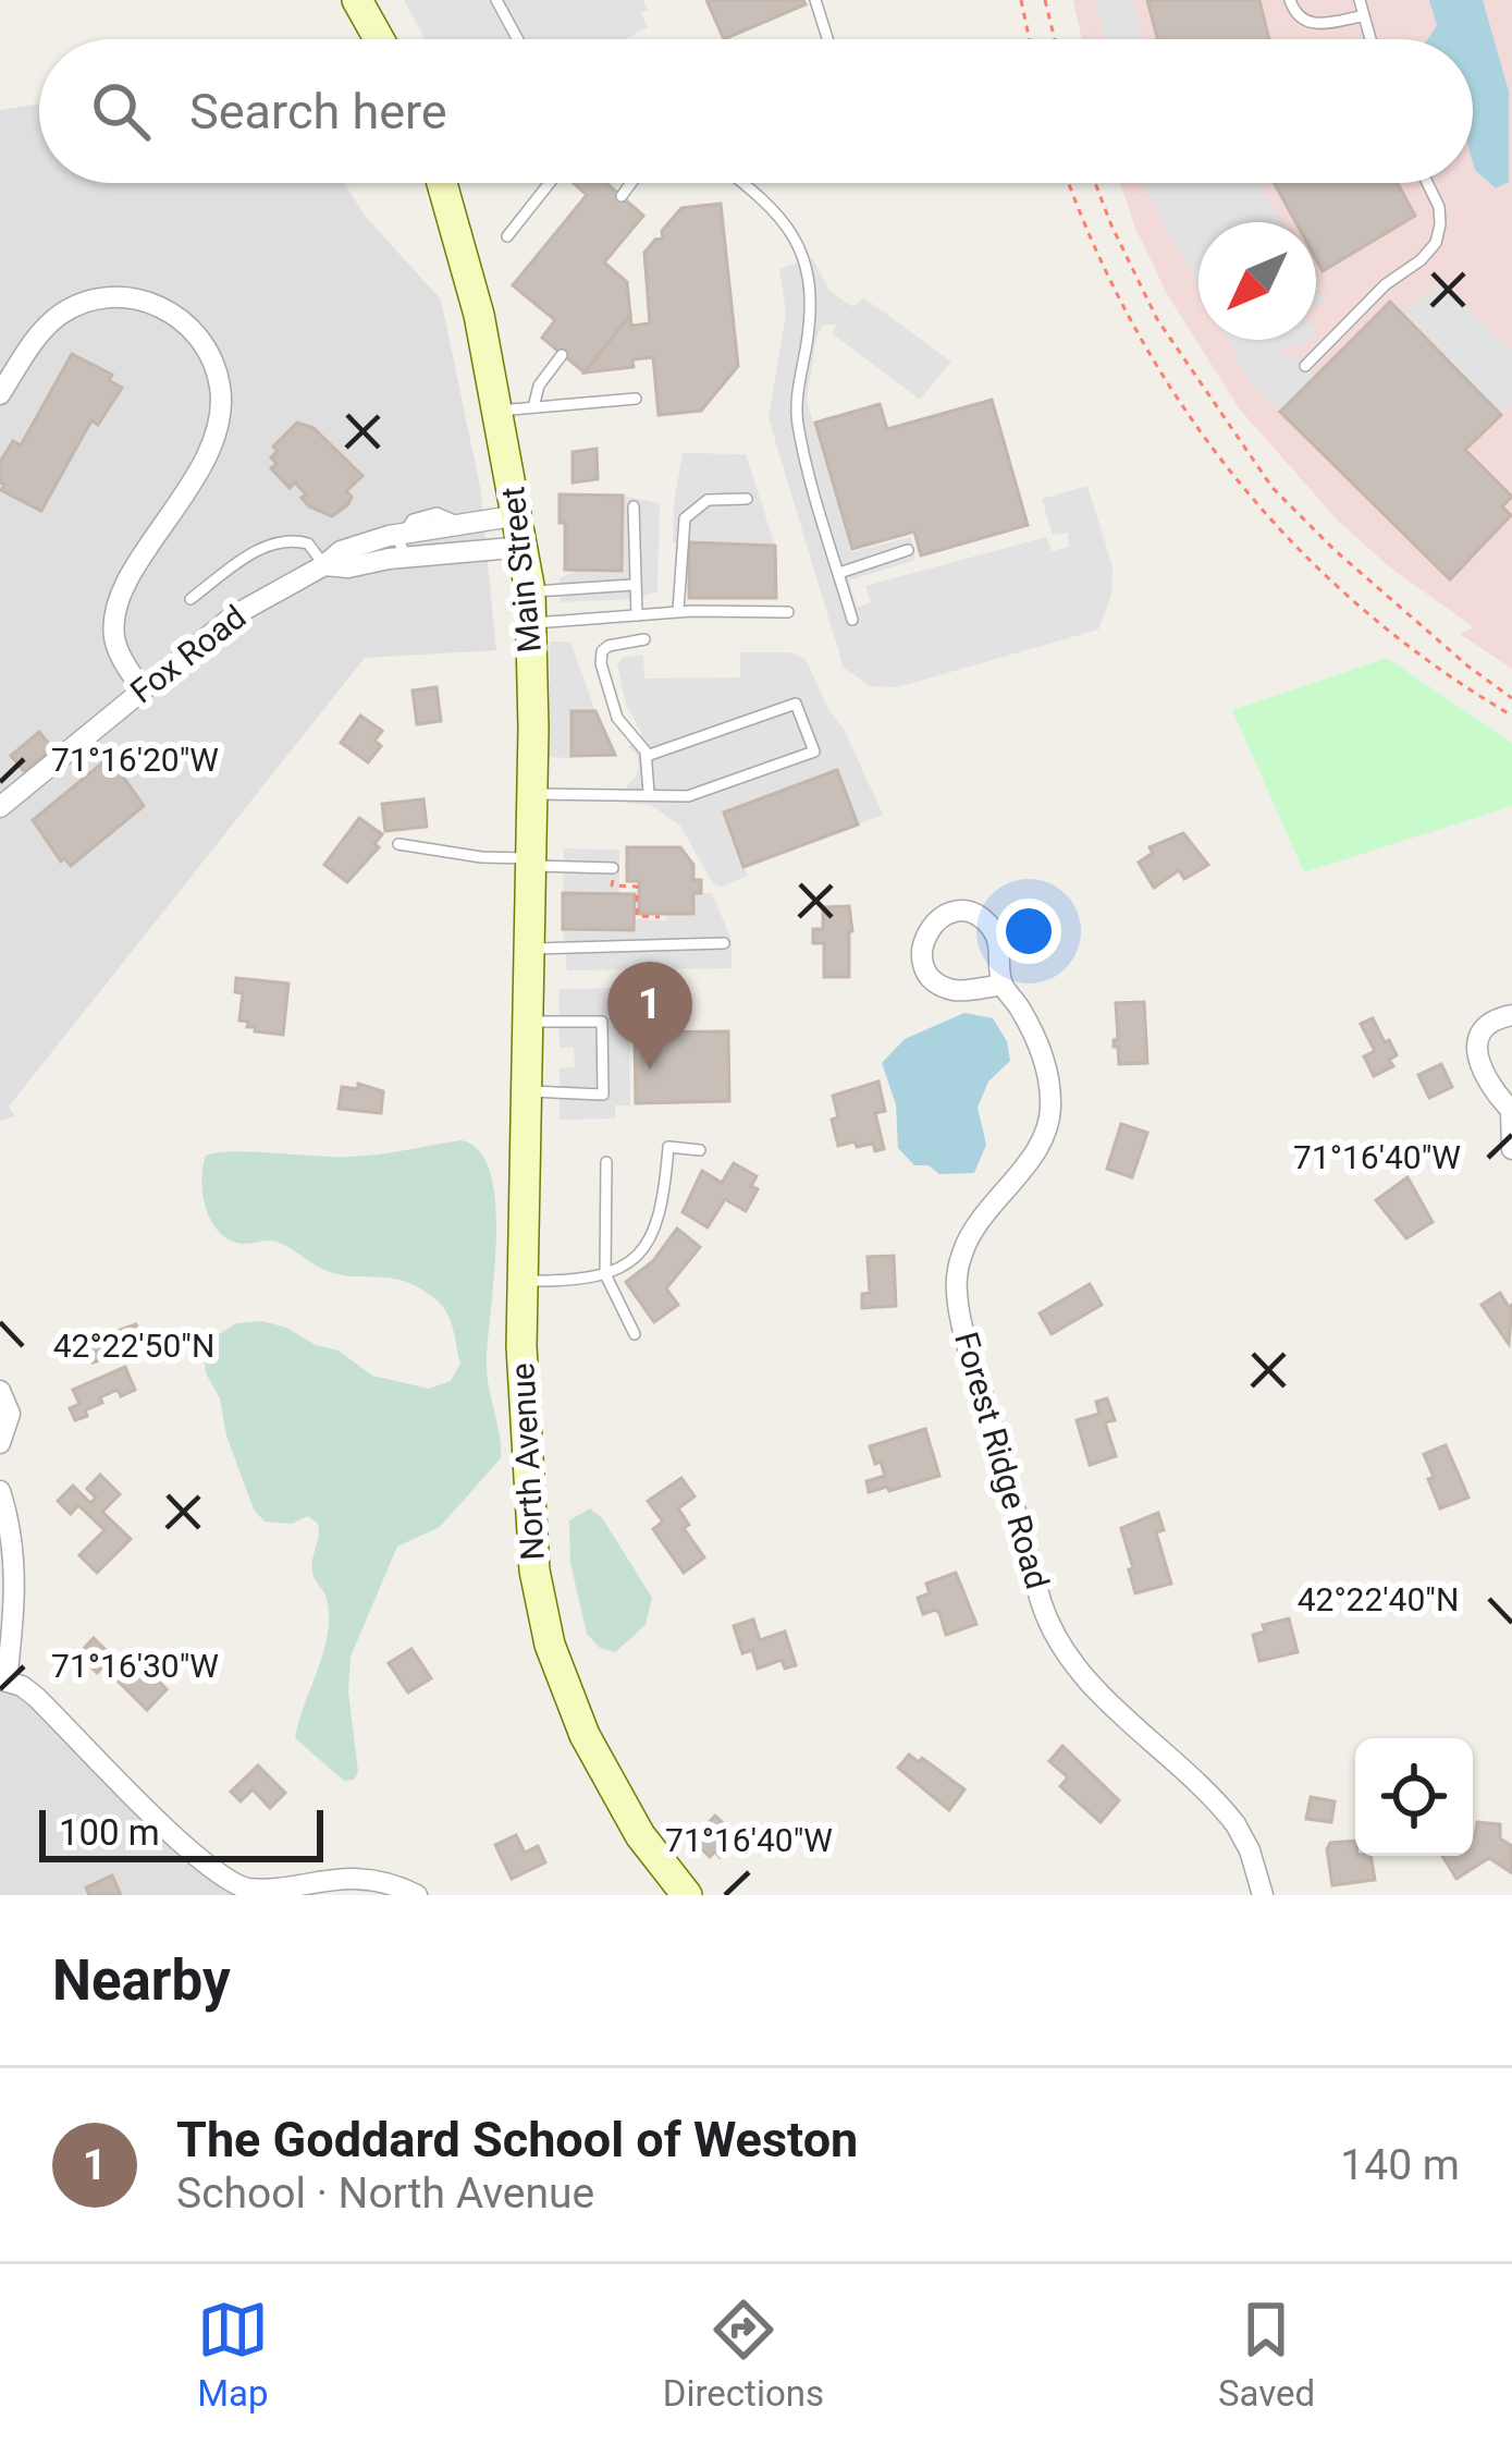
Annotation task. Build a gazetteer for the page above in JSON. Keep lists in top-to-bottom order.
{
  "streets": {
    "main road": ["Main Street", "North Avenue"],
    "street": ["Fox Road", "Forest Ridge Road"]
  },
  "crossings": [
    ["Main Street", "Fox Road"],
    ["Main Street", "North Avenue"]
  ],
  "scale_bar": "100 m",
  "north": "bottom left",
  "page": {
    "search": "Search here",
    "pins": "1",
    "scale": "100 m",
    "heading": "Nearby",
    "list": [
      {
        "mark": "1",
        "name": "The Goddard School of Weston",
        "note": "School · North Avenue",
        "value": "140 m"
      }
    ],
    "nav": ["Map", "Directions", "Saved"]
  },
  "coordinates": [
    "71°16'20\"W",
    "71°16'40\"W",
    "42°22'50\"N",
    "42°22'40\"N",
    "71°16'30\"W"
  ]
}
